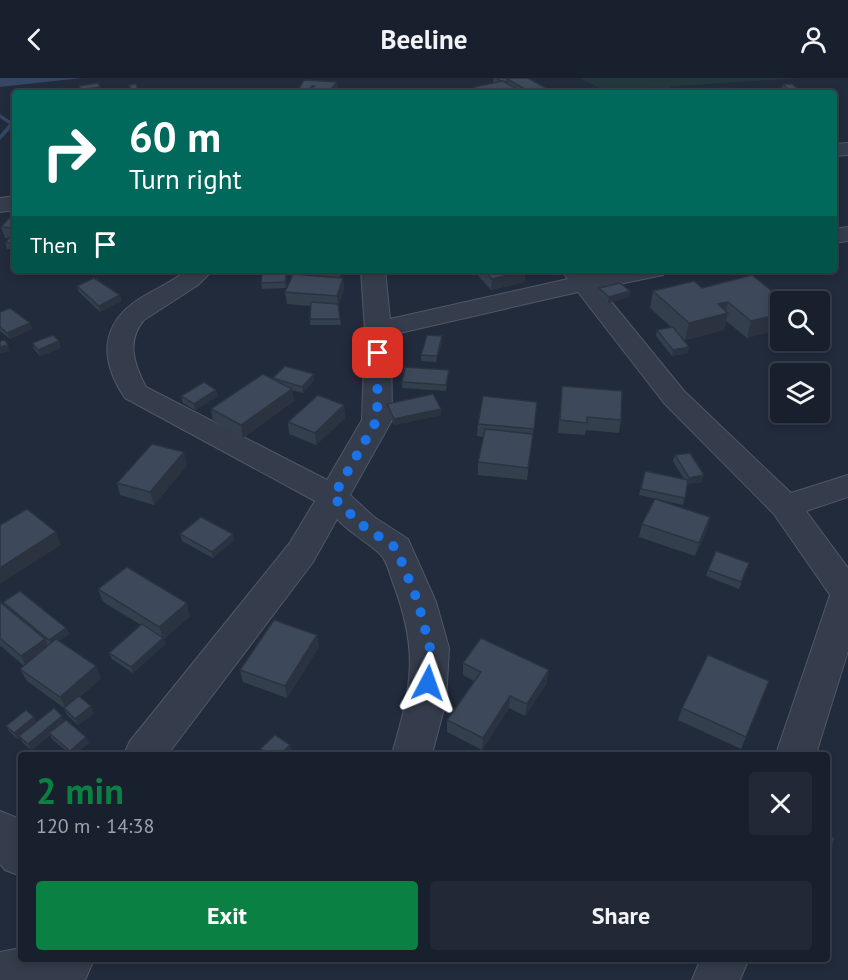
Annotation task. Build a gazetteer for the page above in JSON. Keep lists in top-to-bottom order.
{
  "page": {
    "header": "Beeline",
    "turn": ["60 m", "Turn right"],
    "then": "Then",
    "heading": ["2 min", "120 m · 14:38"],
    "buttons": ["Exit", "Share"]
  }
}
